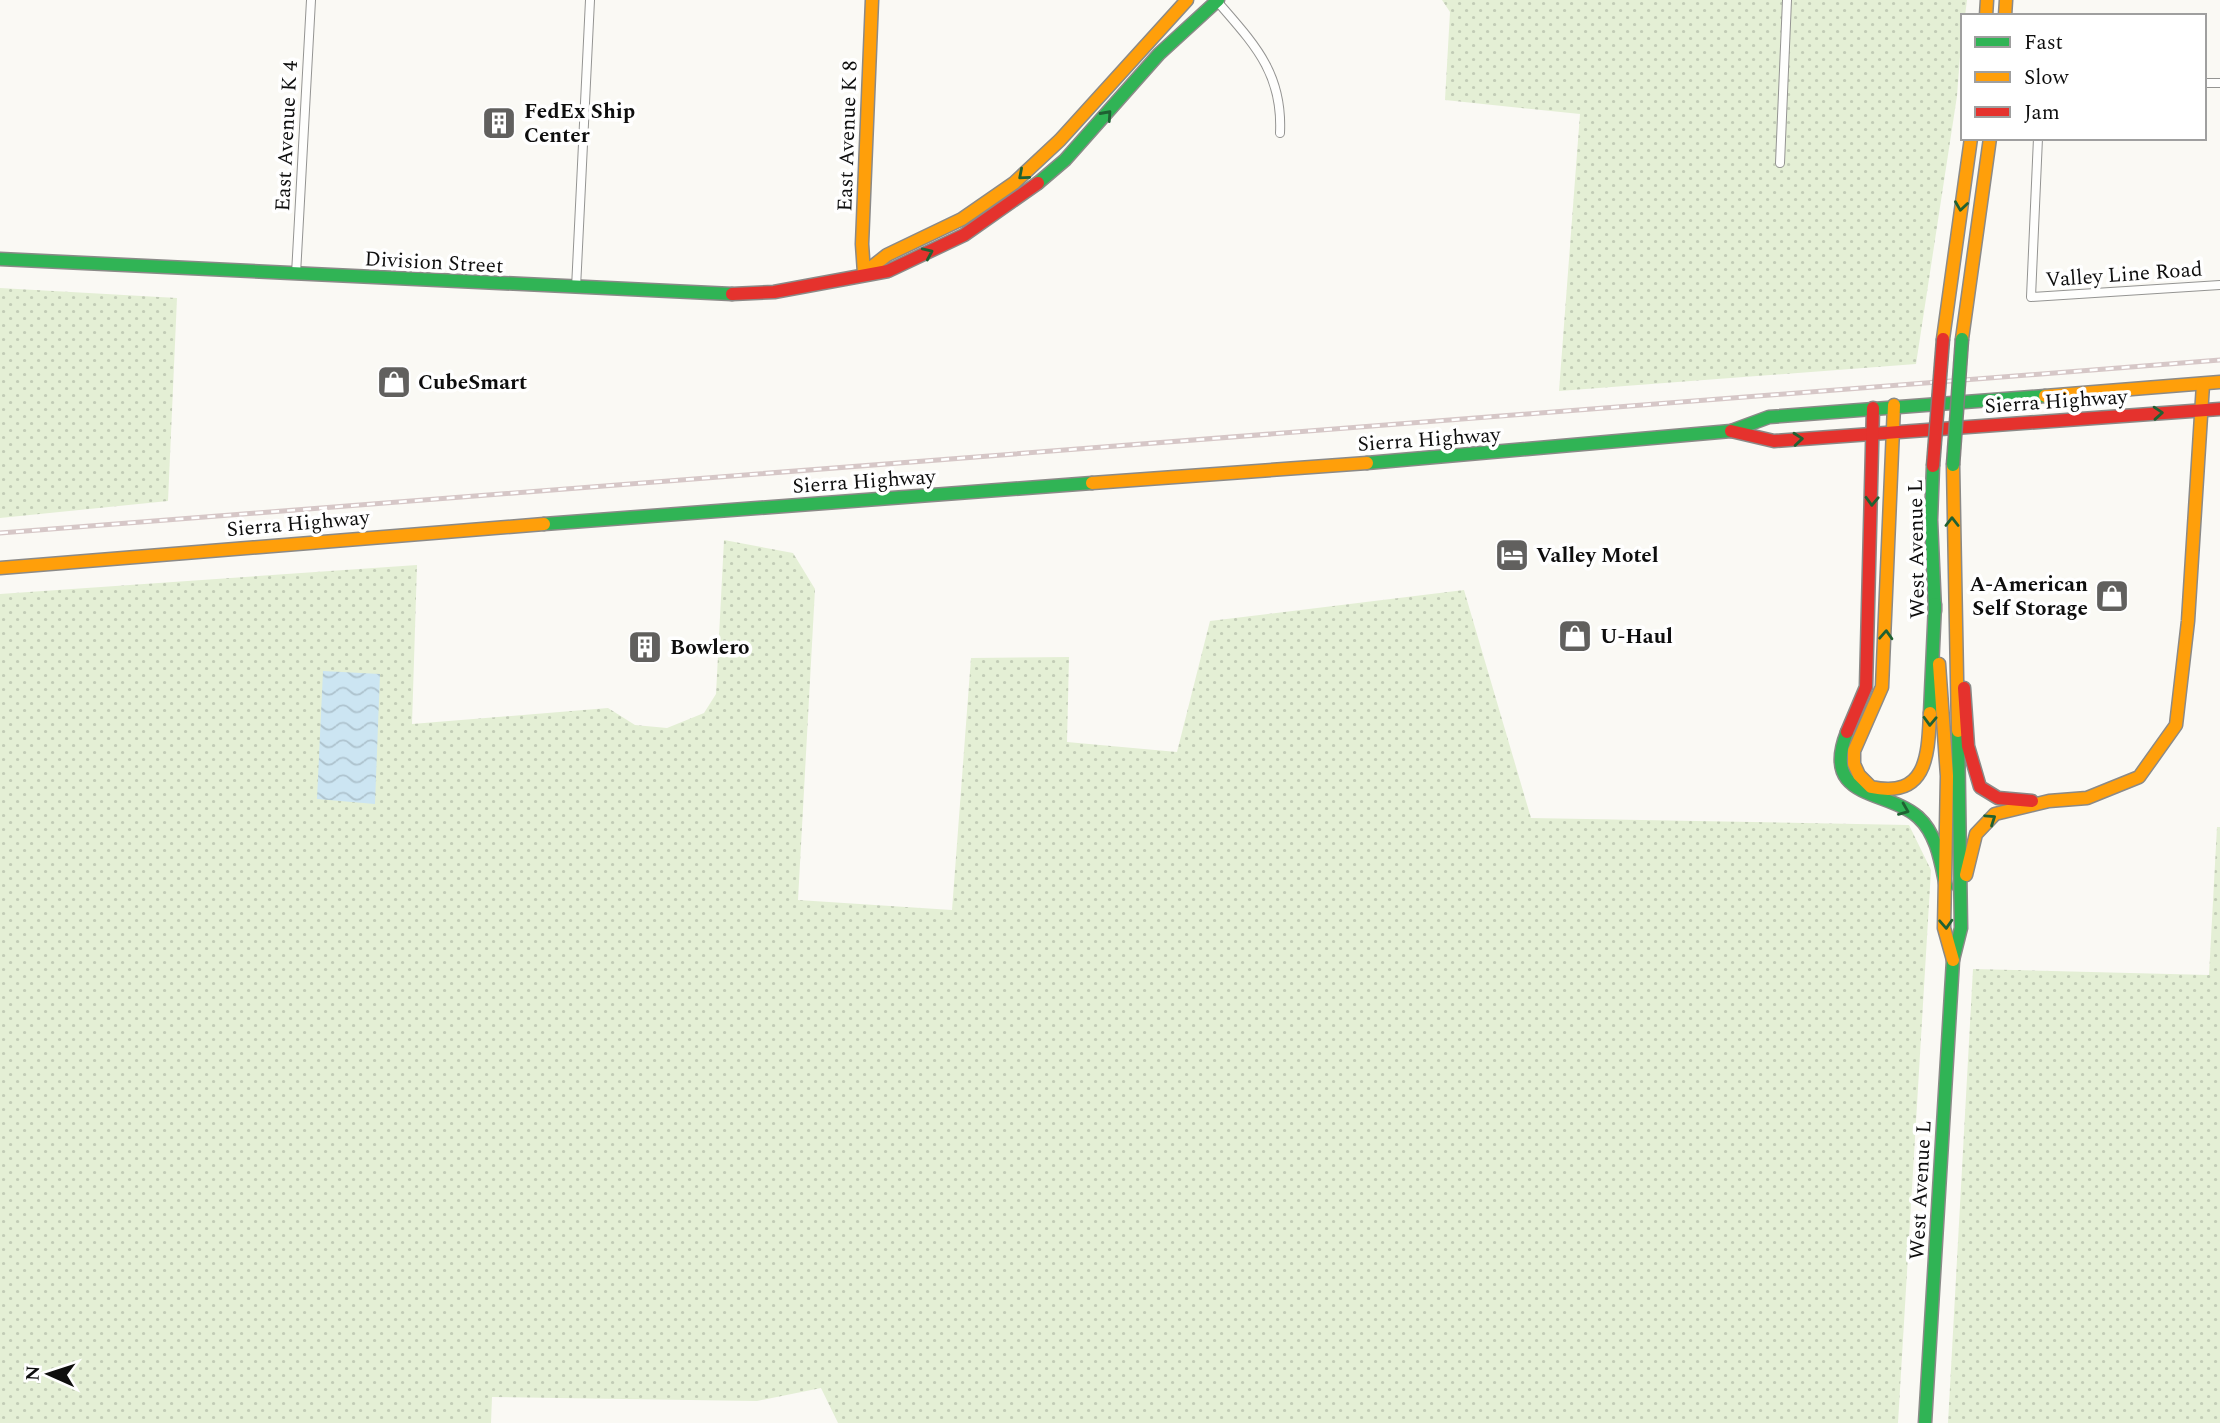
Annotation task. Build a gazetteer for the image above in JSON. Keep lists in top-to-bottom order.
{
  "streets": {
    "main road": [
      "East Avenue K 8",
      "Division Street",
      "Sierra Highway",
      "West Avenue L"
    ],
    "street": ["East Avenue K 4", "Valley Line Road"]
  },
  "crossings": [
    ["East Avenue K 4", "Division Street"],
    ["East Avenue K 8", "Division Street"]
  ],
  "places": {
    "building": ["FedEx Ship Center", "Bowlero"],
    "shop": ["CubeSmart", "A-American Self Storage", "U-Haul"],
    "hotel": ["Valley Motel"]
  },
  "legend": ["Fast", "Slow", "Jam"],
  "north": "left"
}
